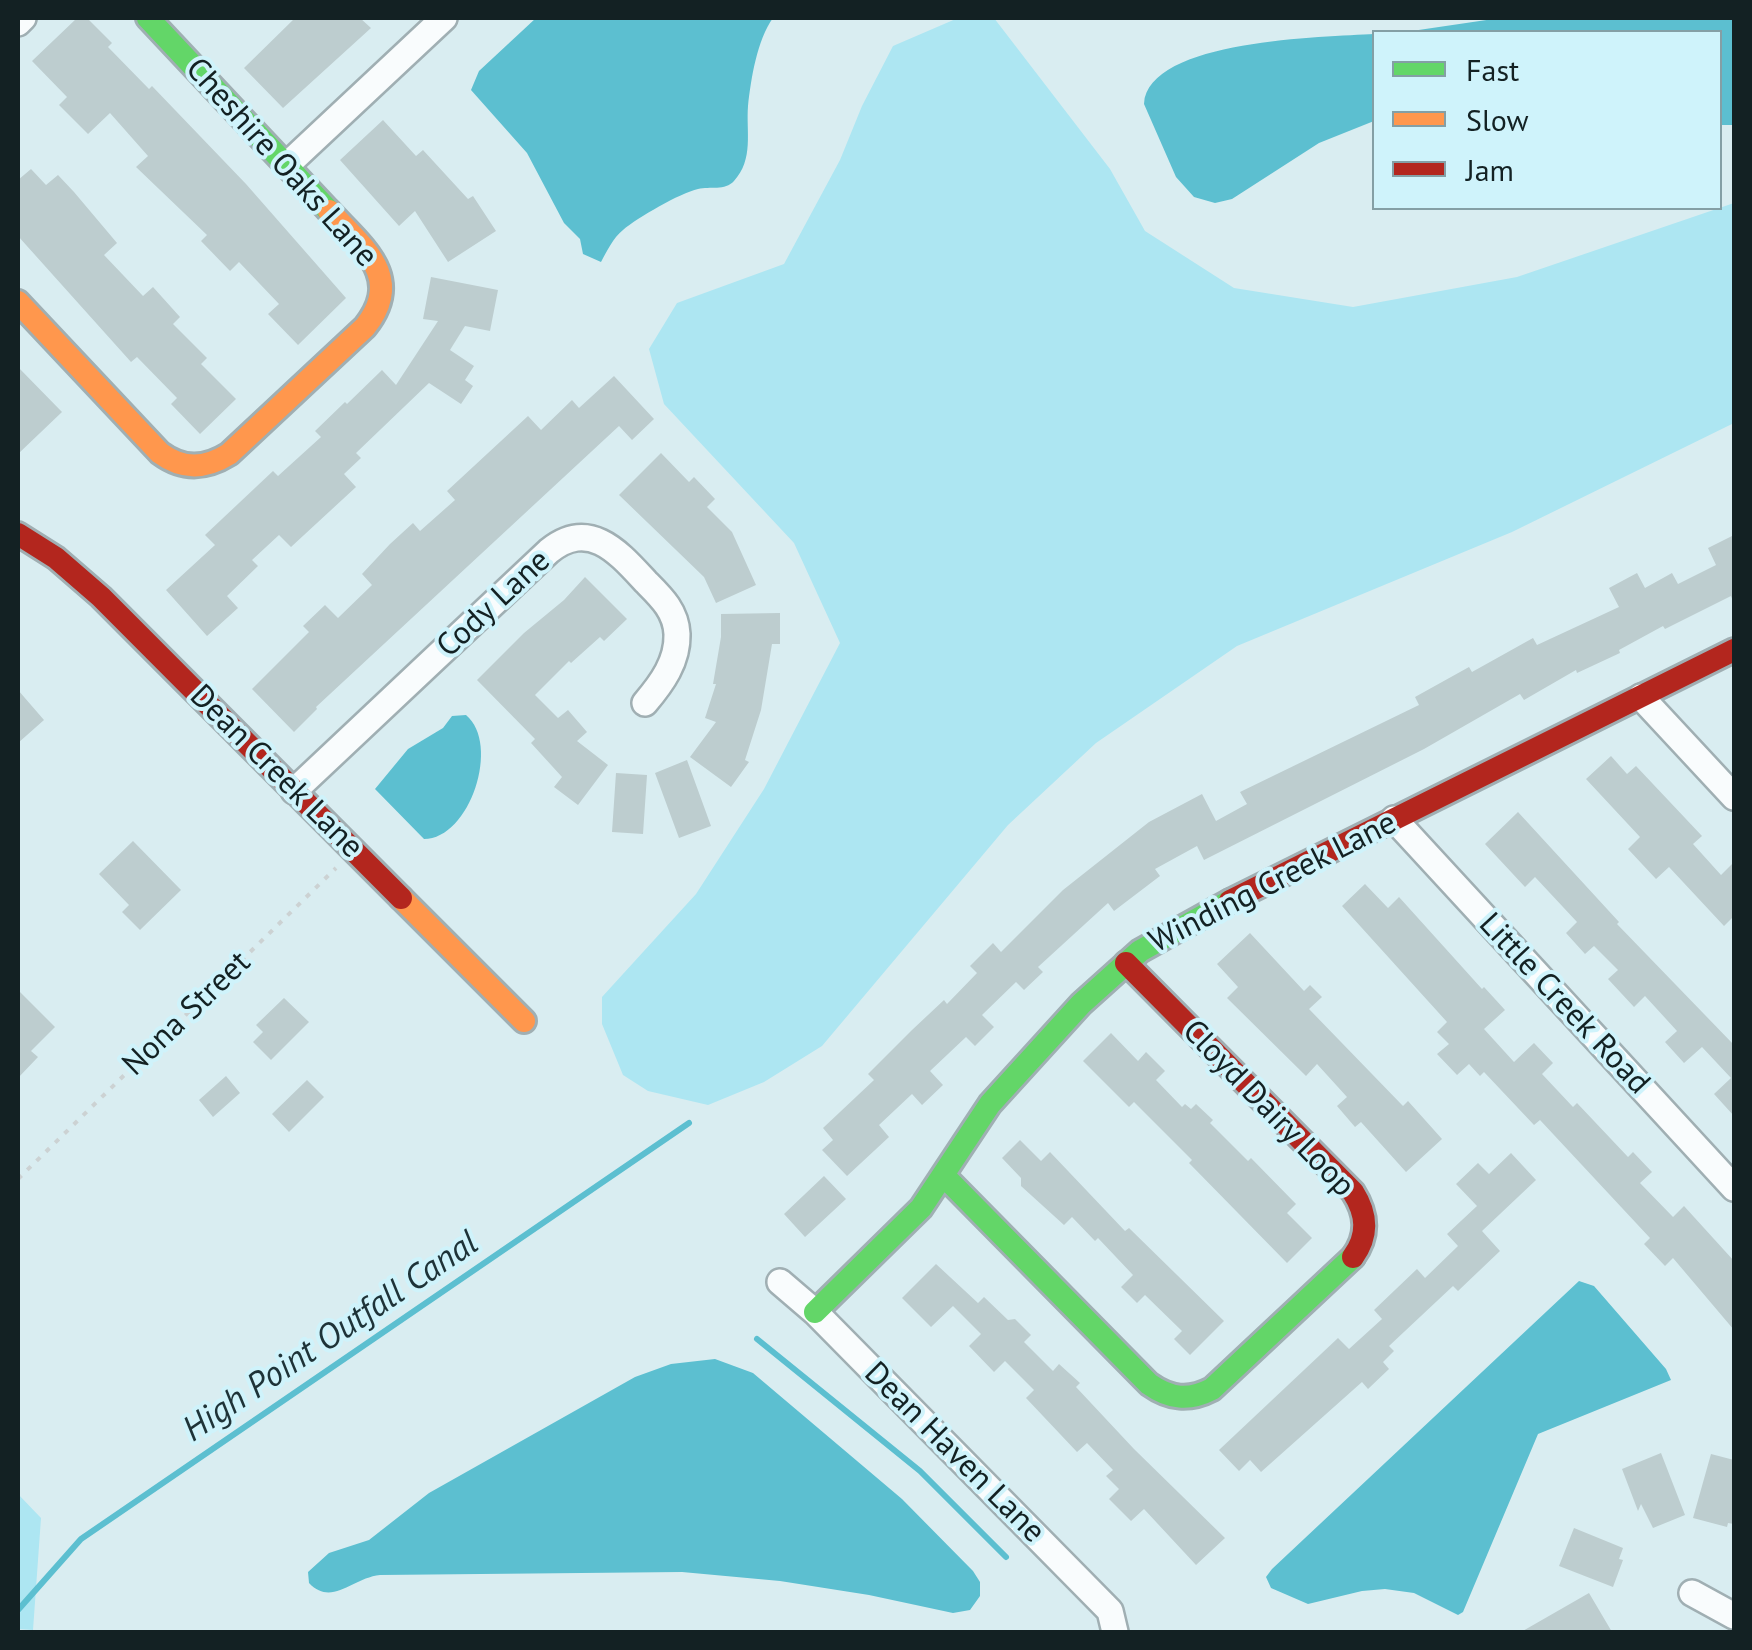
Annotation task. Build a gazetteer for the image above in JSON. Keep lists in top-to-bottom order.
{
  "streets": {
    "street": [
      "Cheshire Oaks Lane",
      "Cody Lane",
      "Dean Creek Lane",
      "Winding Creek Lane",
      "Little Creek Road",
      "Cloyd Dairy Loop",
      "Dean Haven Lane"
    ],
    "path": ["Nona Street"]
  },
  "crossings": [
    ["Cody Lane", "Dean Creek Lane"],
    ["Dean Creek Lane", "Nona Street"],
    ["Winding Creek Lane", "Little Creek Road"],
    ["Winding Creek Lane", "Cloyd Dairy Loop"],
    ["Winding Creek Lane", "Dean Haven Lane"]
  ],
  "water": ["High Point Outfall Canal"],
  "legend": ["Fast", "Slow", "Jam"]
}
